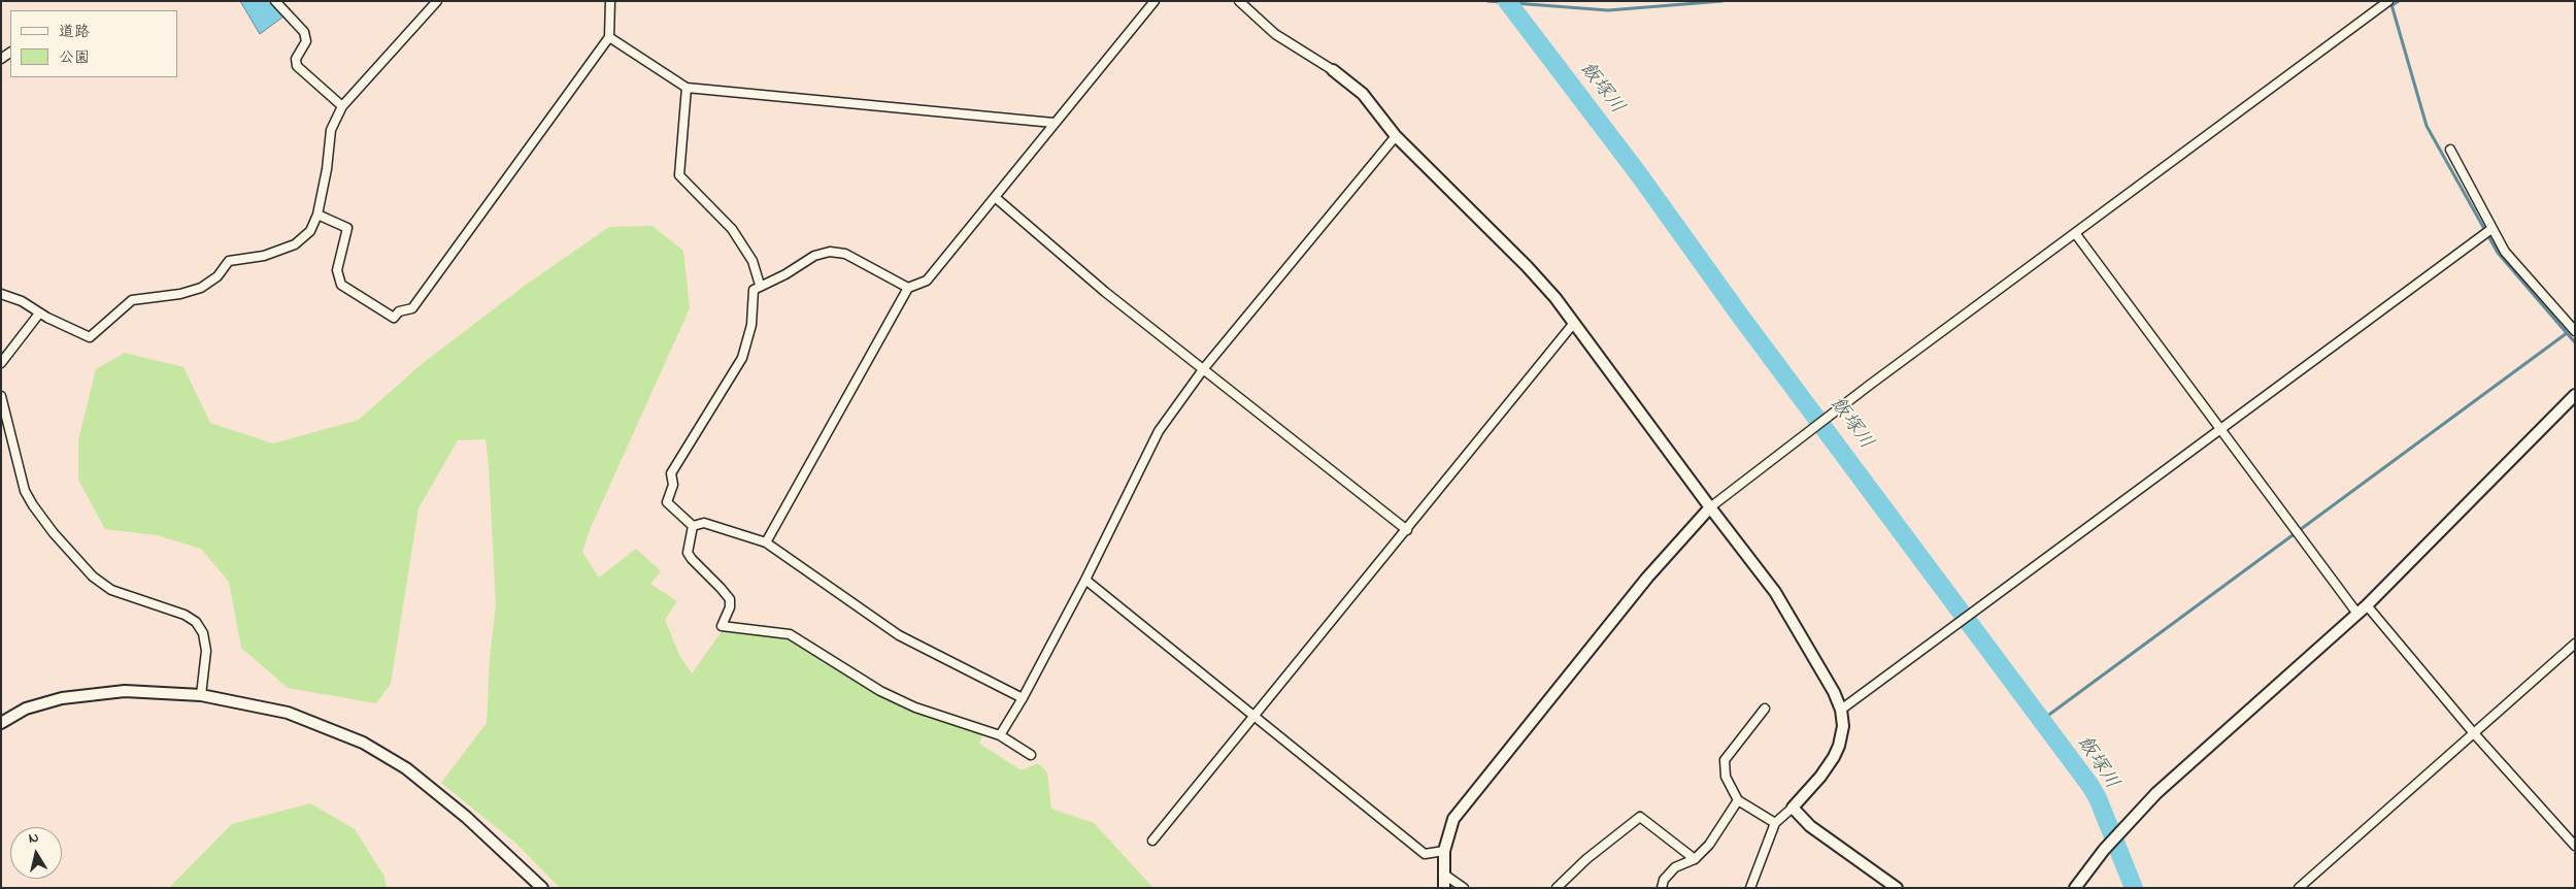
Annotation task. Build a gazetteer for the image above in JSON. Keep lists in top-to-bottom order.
{
  "water": ["飯塚川"],
  "legend": ["道路", "公園"],
  "north": "top"
}
